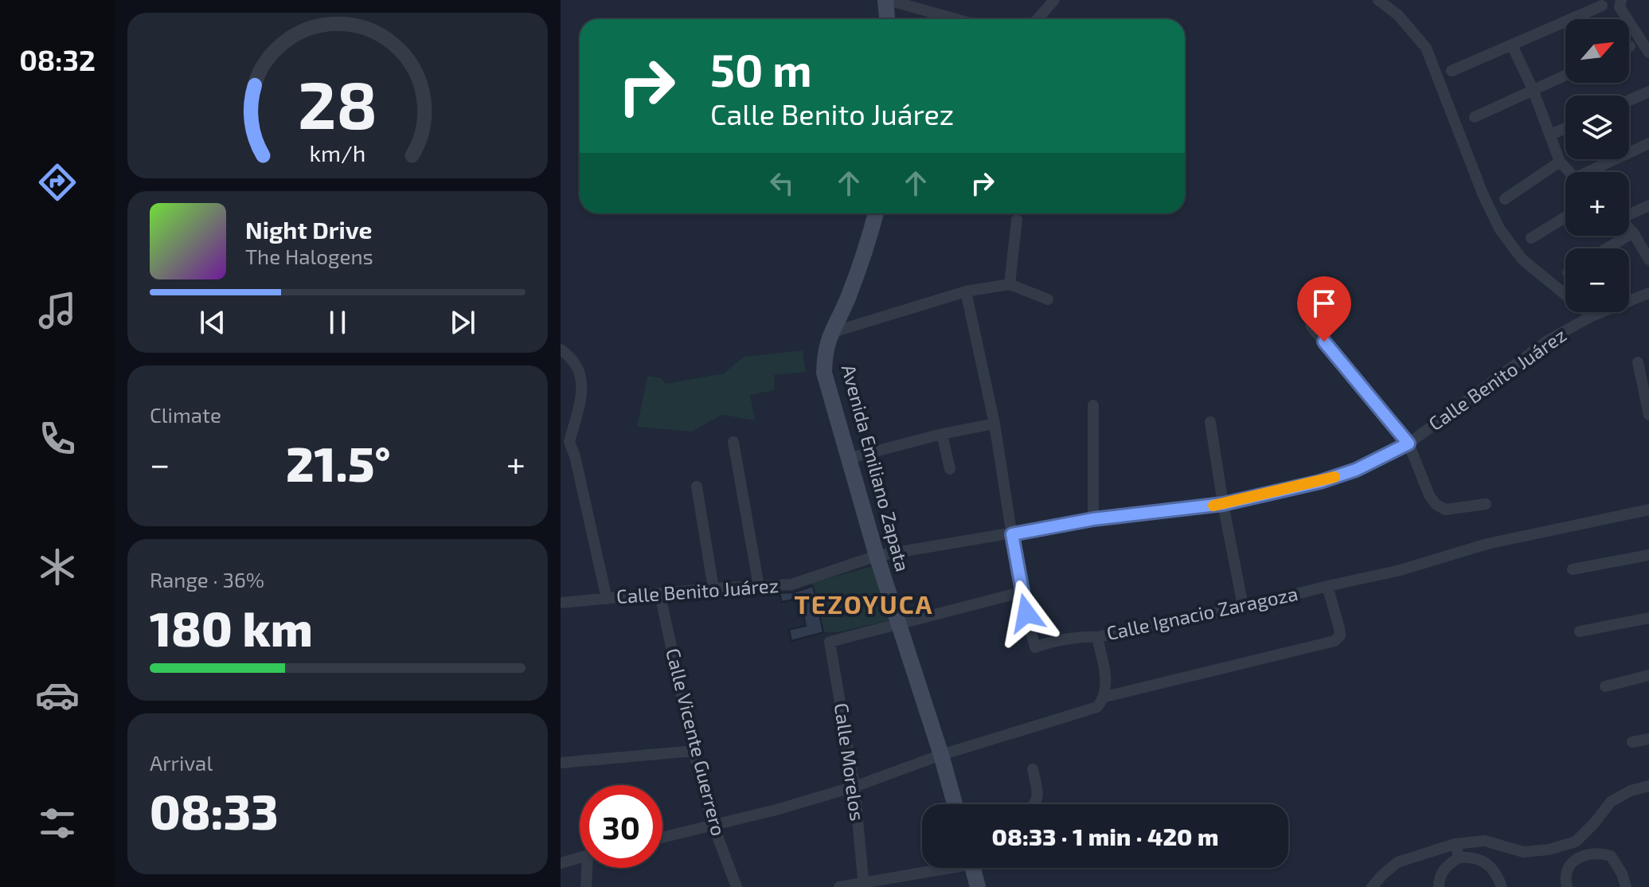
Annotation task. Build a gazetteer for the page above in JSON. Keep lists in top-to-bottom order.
{
  "streets": {
    "street": [
      "Calle Benito Juárez",
      "Avenida Emiliano Zapata",
      "Calle Ignacio Zaragoza",
      "Calle Vicente Guerrero",
      "Calle Morelos"
    ]
  },
  "crossings": [
    ["Calle Benito Juárez", "Avenida Emiliano Zapata"],
    ["Calle Benito Juárez", "Calle Vicente Guerrero"],
    ["Avenida Emiliano Zapata", "Calle Morelos"]
  ],
  "districts": ["TEZOYUCA"],
  "north": "top right",
  "page": {
    "tabs": "08:32",
    "map_buttons": ["+", "−"],
    "turn": ["50 m", "Calle Benito Juárez"],
    "song": ["Night Drive", "The Halogens"],
    "tile": [
      "Climate",
      ["Range · 36%", "180 km"],
      ["Arrival", "08:33"]
    ],
    "heat": ["−", "21.5°", "+"],
    "limit": "30",
    "trip": "08:33 · 1 min · 420 m",
    "gauge": ["28", "km/h"]
  }
}
